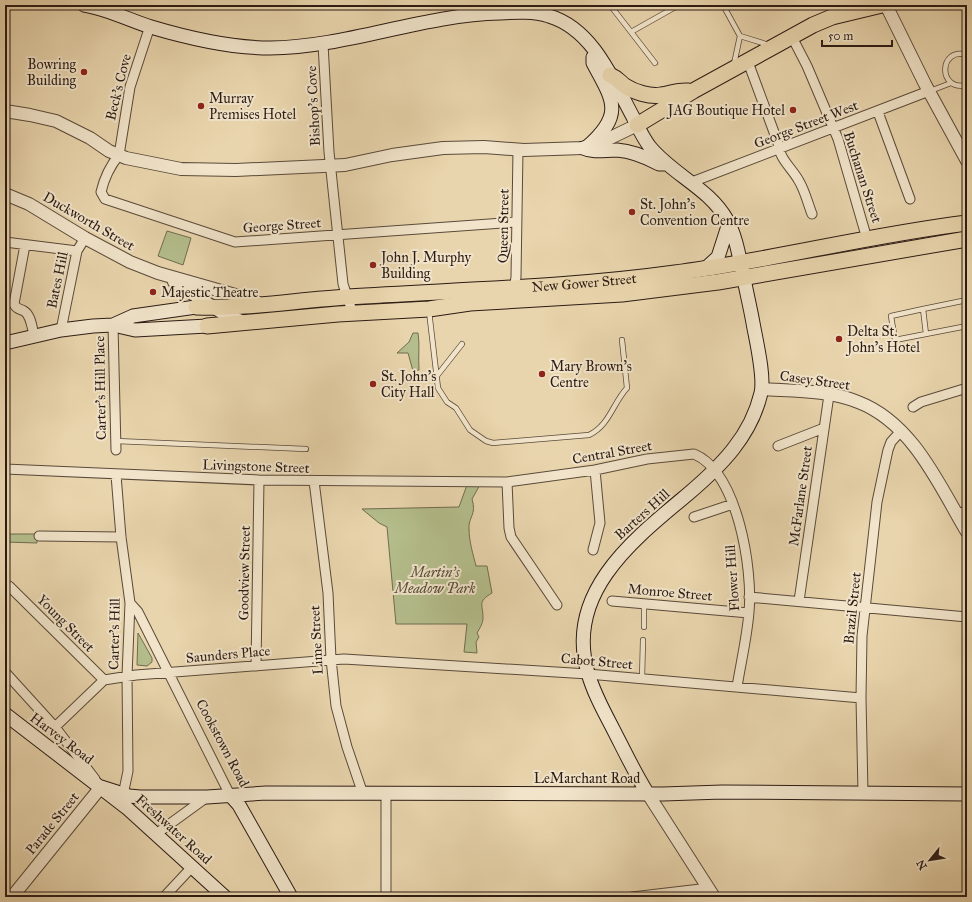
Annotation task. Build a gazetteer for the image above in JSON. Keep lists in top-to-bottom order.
{
  "streets": {
    "main road": [
      "New Gower Street",
      "Barters Hill",
      "Harvey Road",
      "Cookstown Road",
      "LeMarchant Road",
      "Freshwater Road"
    ],
    "street": [
      "Beck's Cove",
      "Bishop's Cove",
      "George Street West",
      "Buchanan Street",
      "Duckworth Street",
      "George Street",
      "Queen Street",
      "Bates Hill",
      "Casey Street",
      "Carter's Hill Place",
      "Central Street",
      "Livingstone Street",
      "McFarlane Street",
      "Goodview Street",
      "Flower Hill",
      "Monroe Street",
      "Brazil Street",
      "Young Street",
      "Carter's Hill",
      "Lime Street",
      "Saunders Place",
      "Cabot Street",
      "Parade Street"
    ]
  },
  "crossings": [
    ["Beck's Cove", "George Street"],
    ["Bishop's Cove", "George Street"],
    ["Bishop's Cove", "New Gower Street"],
    ["George Street West", "Buchanan Street"],
    ["Buchanan Street", "New Gower Street"],
    ["Duckworth Street", "Bates Hill"],
    ["Duckworth Street", "New Gower Street"],
    ["George Street", "Queen Street"],
    ["Queen Street", "New Gower Street"],
    ["New Gower Street", "Barters Hill"],
    ["Casey Street", "McFarlane Street"],
    ["Casey Street", "Barters Hill"],
    ["Casey Street", "Brazil Street"],
    ["Central Street", "Livingstone Street"],
    ["Central Street", "Barters Hill"],
    ["Central Street", "Flower Hill"],
    ["Livingstone Street", "Goodview Street"],
    ["Livingstone Street", "Carter's Hill"],
    ["Livingstone Street", "Lime Street"],
    ["Barters Hill", "Flower Hill"],
    ["Barters Hill", "Cabot Street"],
    ["Barters Hill", "LeMarchant Road"],
    ["Goodview Street", "Saunders Place"],
    ["Flower Hill", "Monroe Street"],
    ["Flower Hill", "Cabot Street"],
    ["Brazil Street", "Cabot Street"],
    ["Brazil Street", "LeMarchant Road"],
    ["Young Street", "Saunders Place"],
    ["Carter's Hill", "Saunders Place"],
    ["Carter's Hill", "Cookstown Road"],
    ["Carter's Hill", "LeMarchant Road"],
    ["Lime Street", "Saunders Place"],
    ["Lime Street", "Cabot Street"],
    ["Lime Street", "LeMarchant Road"],
    ["Saunders Place", "Cabot Street"],
    ["Saunders Place", "Cookstown Road"],
    ["Harvey Road", "LeMarchant Road"],
    ["Harvey Road", "Parade Street"],
    ["Harvey Road", "Freshwater Road"],
    ["Cookstown Road", "LeMarchant Road"],
    ["LeMarchant Road", "Parade Street"],
    ["LeMarchant Road", "Freshwater Road"],
    ["Parade Street", "Freshwater Road"]
  ],
  "parks": ["Martin's Meadow Park"],
  "places": [
    "Bowring Building",
    "Murray Premises Hotel",
    "JAG Boutique Hotel",
    "St. John's Convention Centre",
    "John J. Murphy Building",
    "Majestic Theatre",
    "Delta St. John's Hotel",
    "Mary Brown's Centre",
    "St. John's City Hall"
  ],
  "scale_bar": "50 m",
  "north": "bottom left"
}
